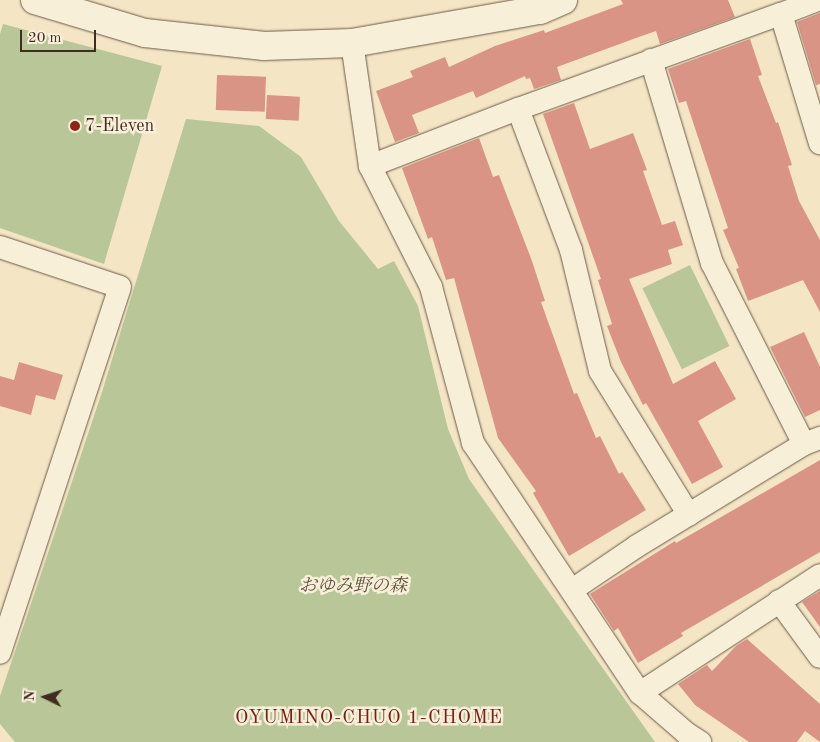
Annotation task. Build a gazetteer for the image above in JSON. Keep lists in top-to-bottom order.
{
  "districts": ["OYUMINO-CHUO 1-CHOME"],
  "parks": ["おゆみ野の森"],
  "places": ["7-Eleven"],
  "scale_bar": "20 m",
  "north": "left"
}
